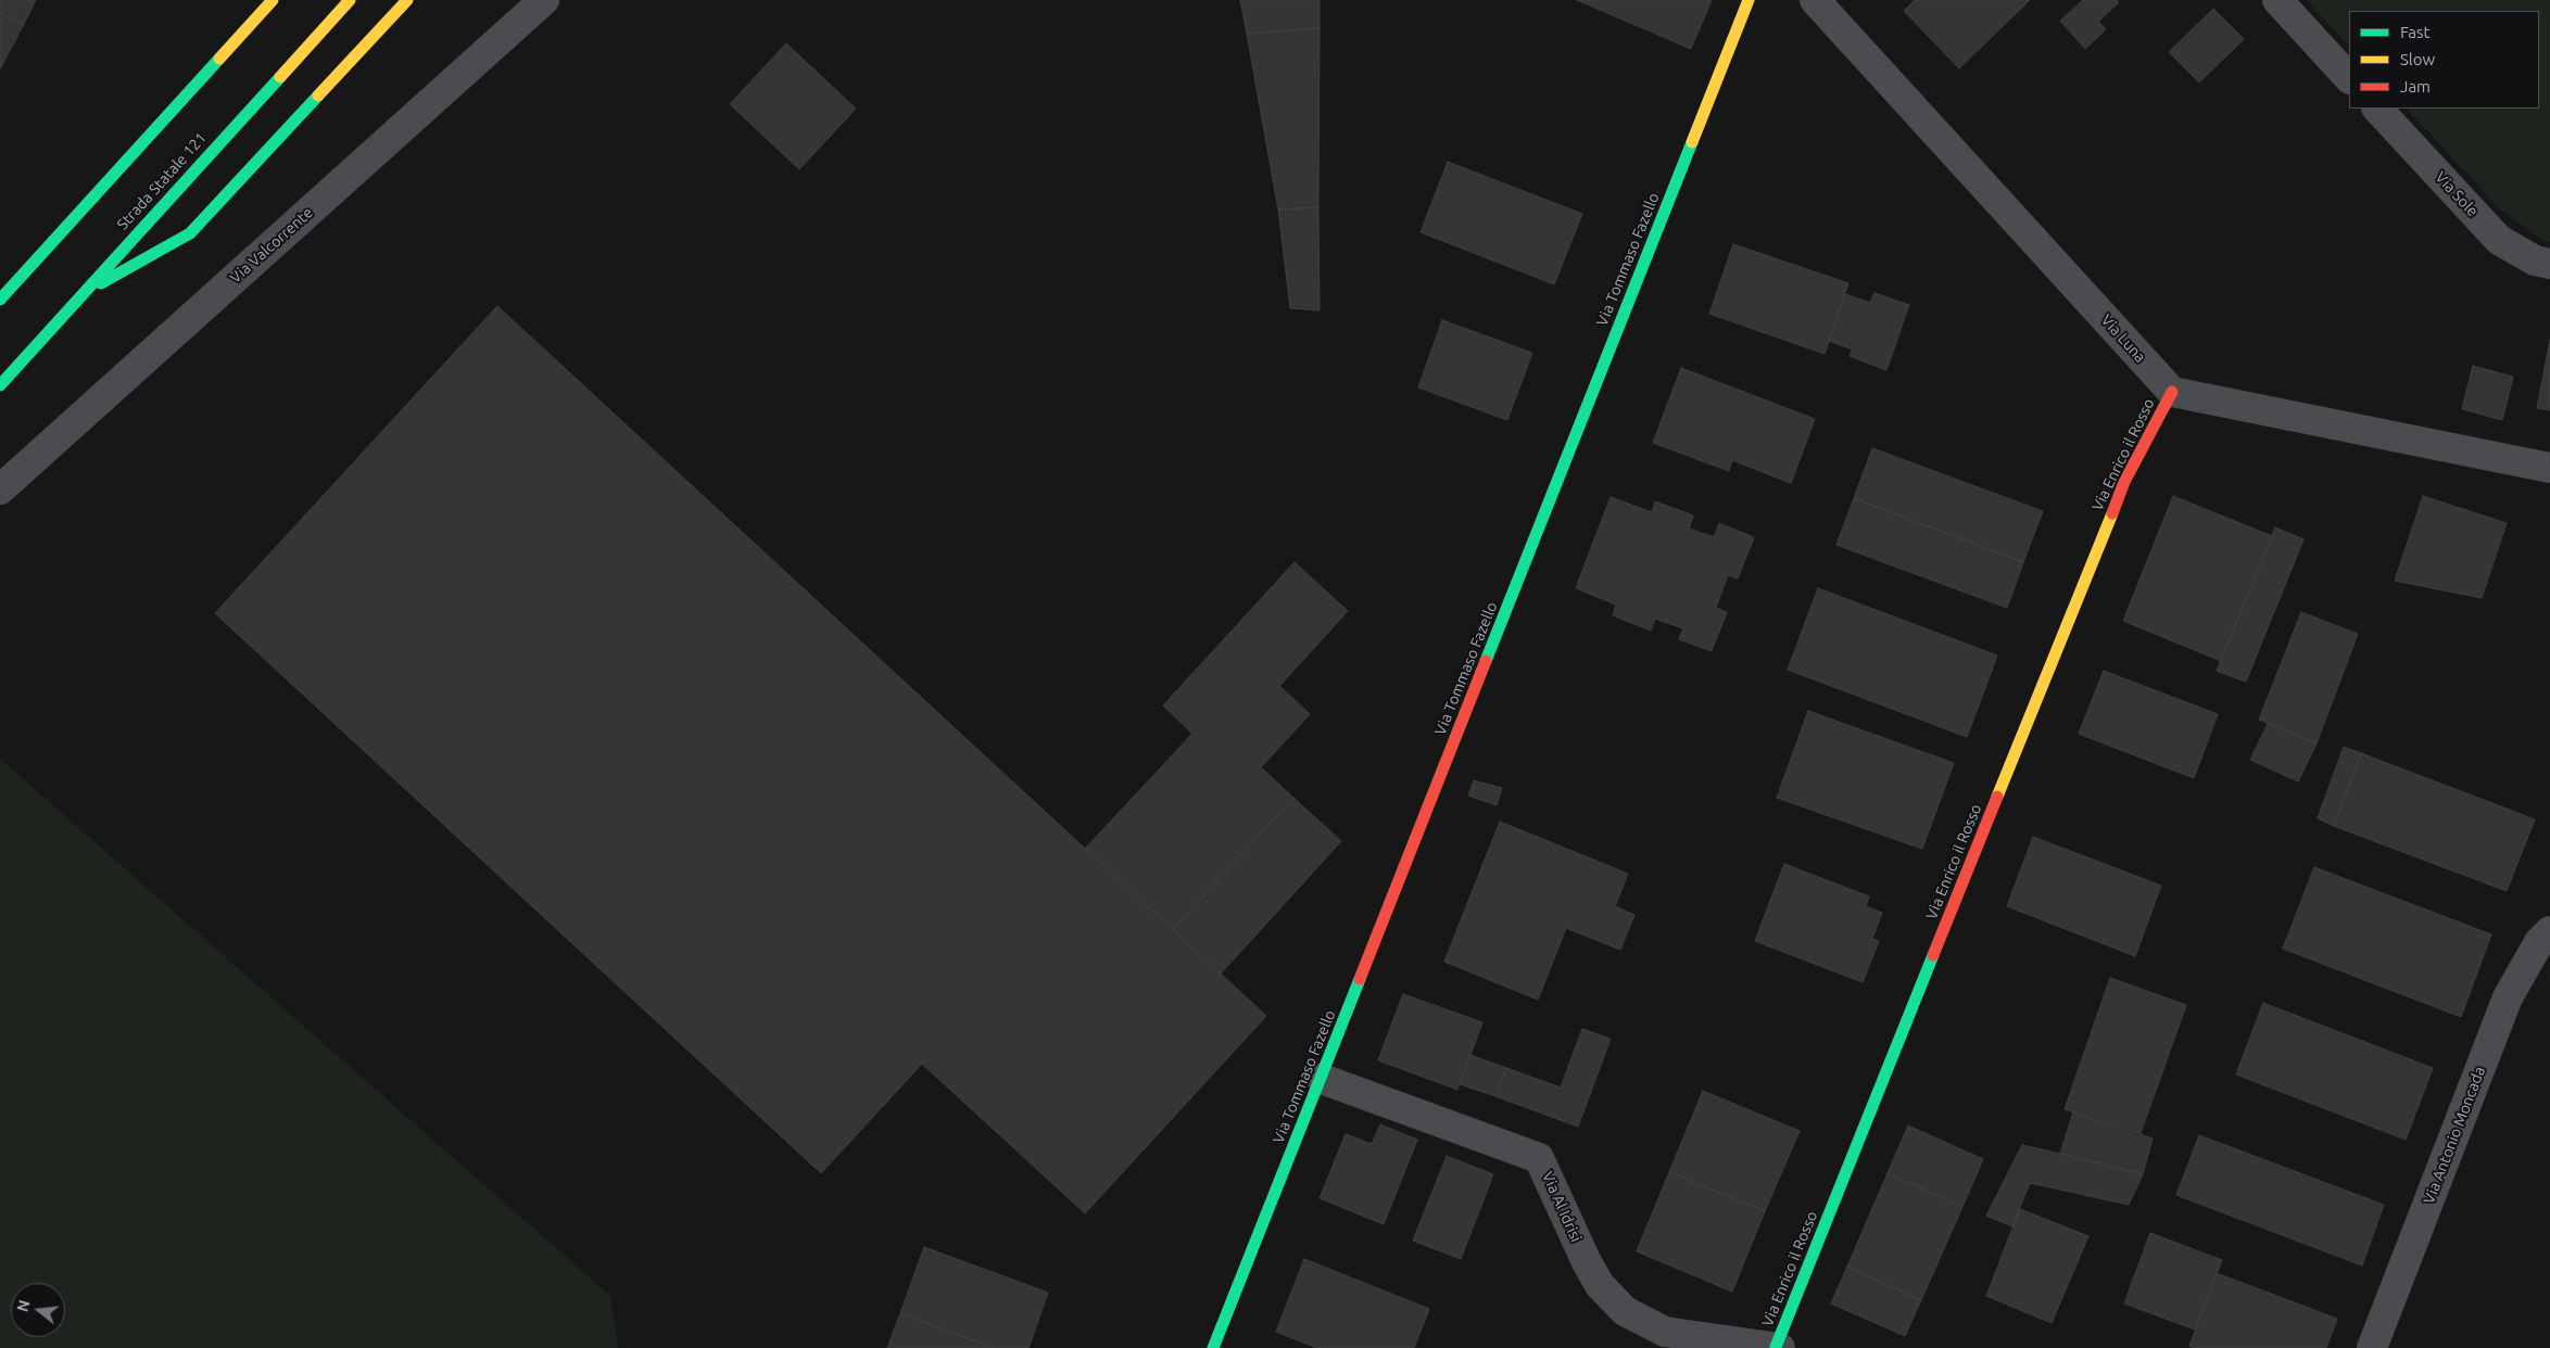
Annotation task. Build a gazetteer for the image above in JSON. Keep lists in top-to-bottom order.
{
  "streets": {
    "street": [
      "Strada Statale 121",
      "Via Sole",
      "Via Valcorrente",
      "Via Tommaso Fazello",
      "Via Luna",
      "Via Enrico il Rosso",
      "Via Antonio Moncada",
      "Via Al Idrisi"
    ]
  },
  "crossings": [
    ["Via Tommaso Fazello", "Via Al Idrisi"],
    ["Via Luna", "Via Enrico il Rosso"],
    ["Via Enrico il Rosso", "Via Al Idrisi"]
  ],
  "legend": ["Fast", "Slow", "Jam"],
  "north": "left"
}
